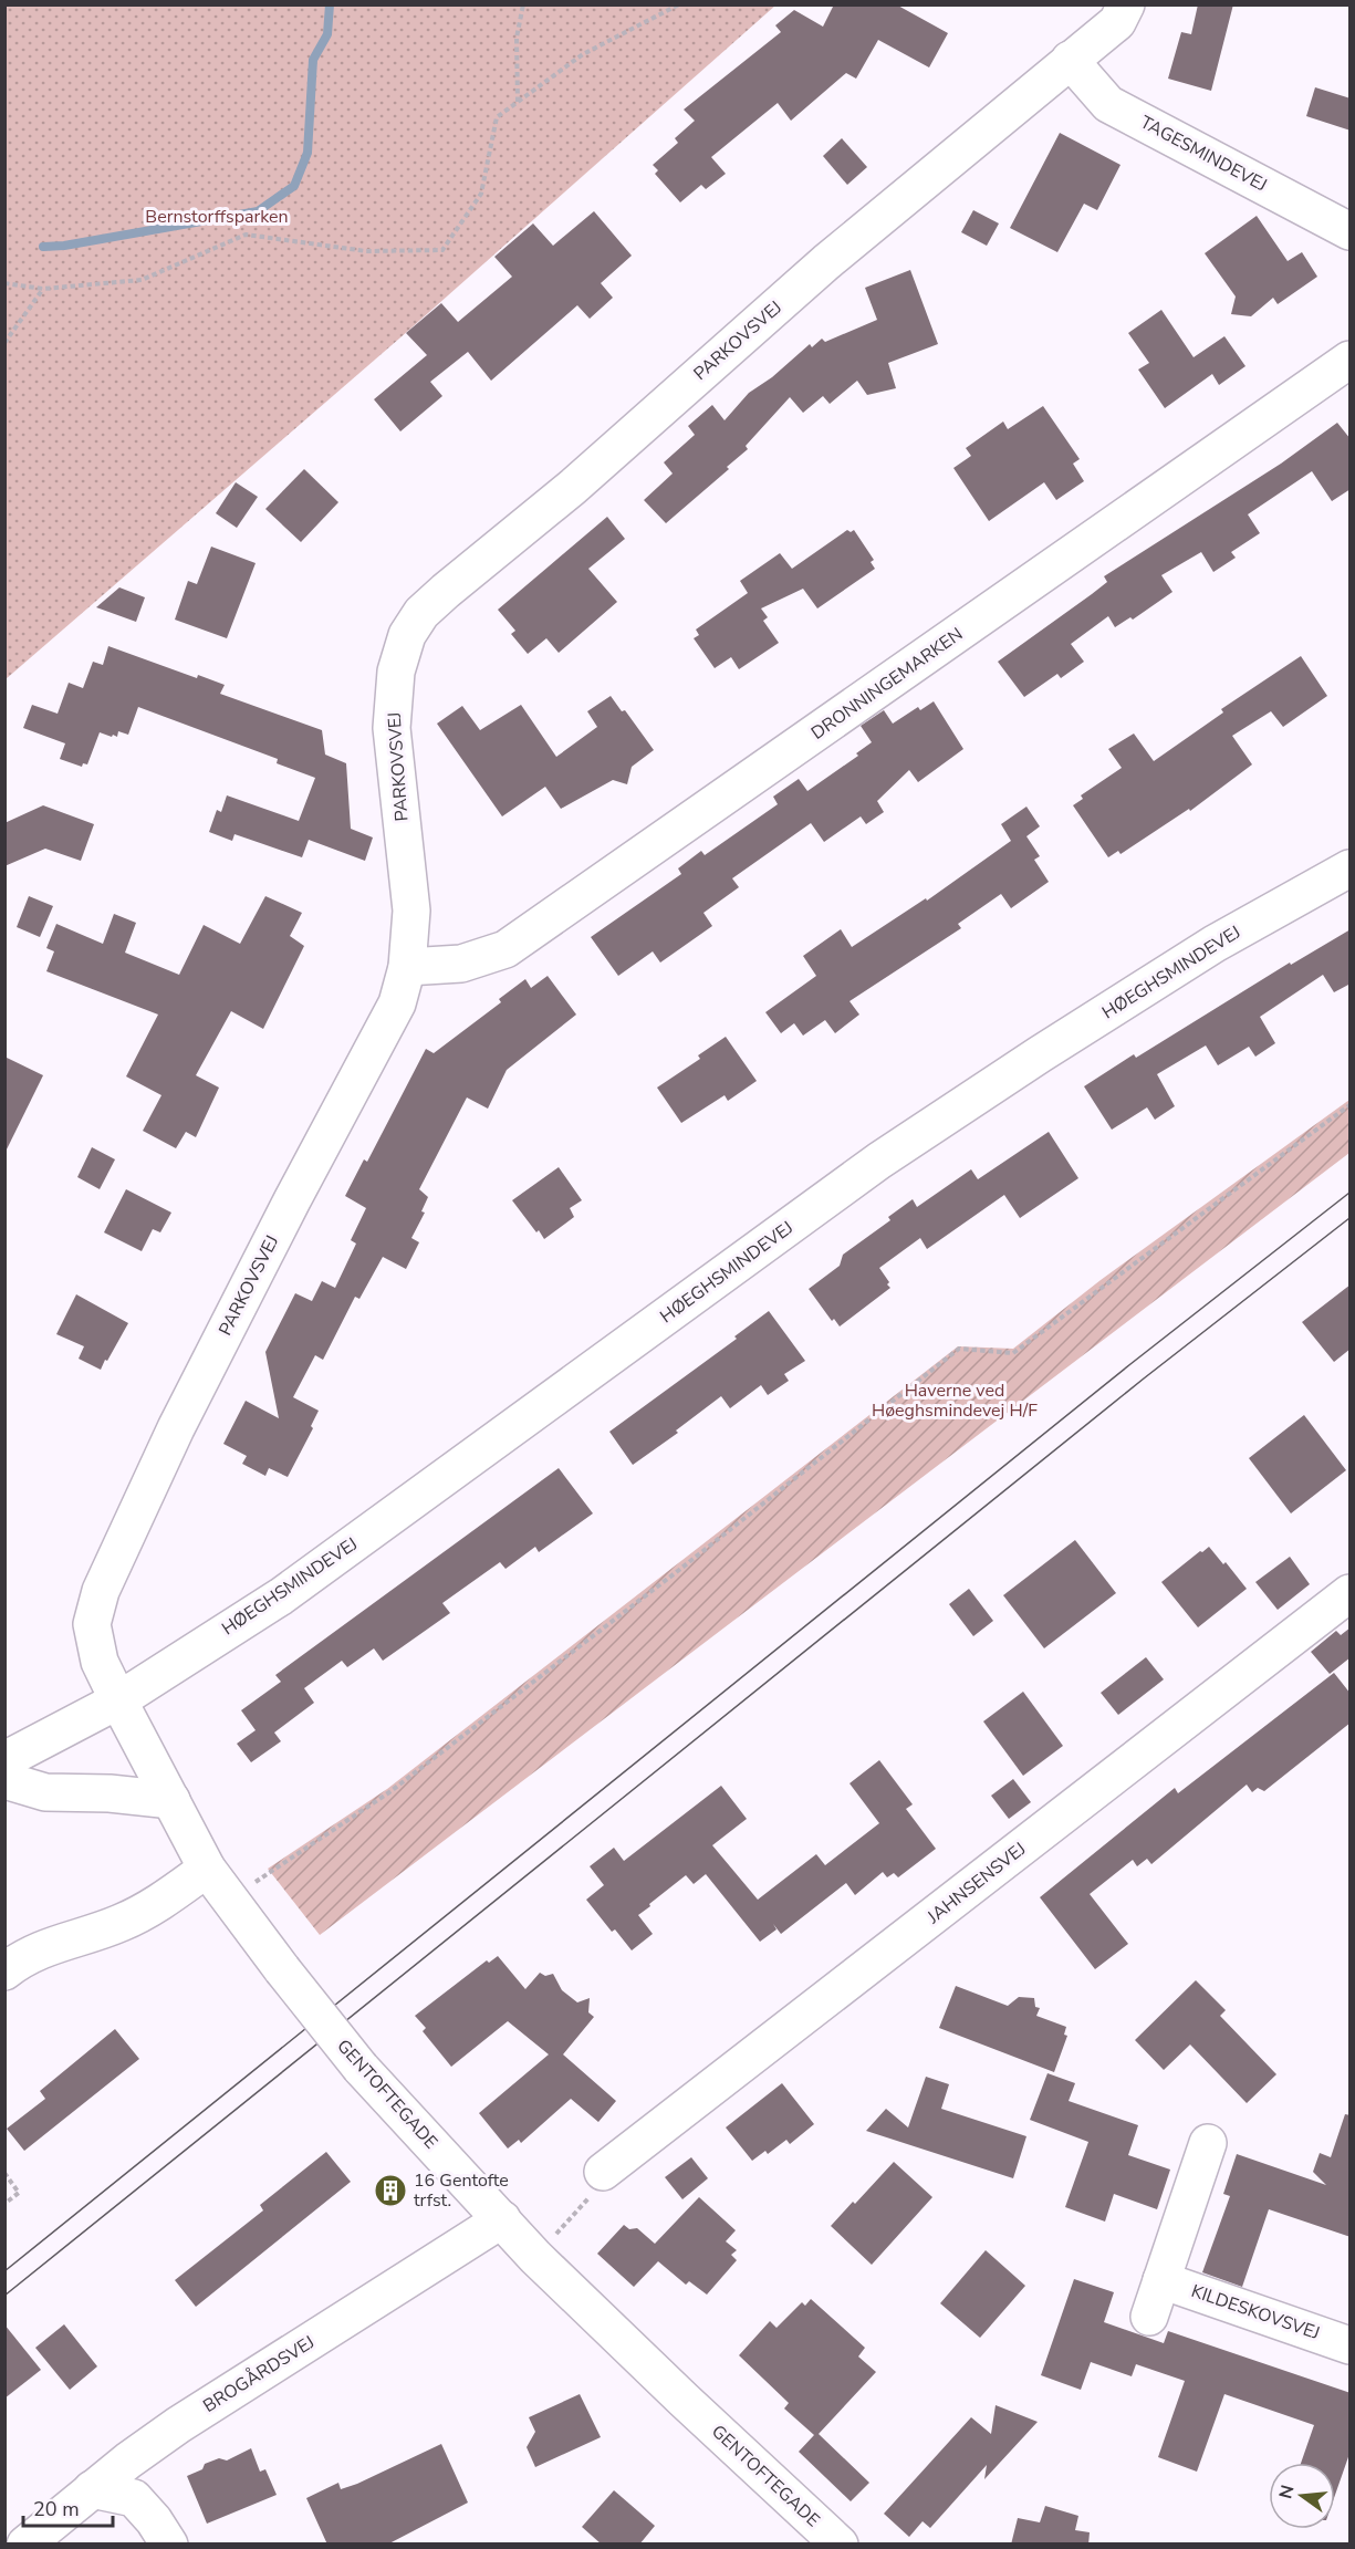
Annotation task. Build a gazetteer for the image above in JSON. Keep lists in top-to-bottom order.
{
  "streets": {
    "street": [
      "TAGESMINDEVEJ",
      "PARKOVSVEJ",
      "DRONNINGEMARKEN",
      "HØEGHSMINDEVEJ",
      "JAHNSENSVEJ",
      "GENTOFTEGADE",
      "KILDESKOVSVEJ",
      "BROGÅRDSVEJ"
    ]
  },
  "crossings": [
    ["TAGESMINDEVEJ", "PARKOVSVEJ"],
    ["PARKOVSVEJ", "DRONNINGEMARKEN"],
    ["PARKOVSVEJ", "HØEGHSMINDEVEJ"],
    ["PARKOVSVEJ", "GENTOFTEGADE"],
    ["HØEGHSMINDEVEJ", "GENTOFTEGADE"],
    ["GENTOFTEGADE", "BROGÅRDSVEJ"]
  ],
  "parks": ["Bernstorffsparken", "Haverne ved Høeghsmindevej H/F"],
  "places": {
    "building": ["16 Gentofte trfst."]
  },
  "scale_bar": "20 m",
  "north": "left"
}
